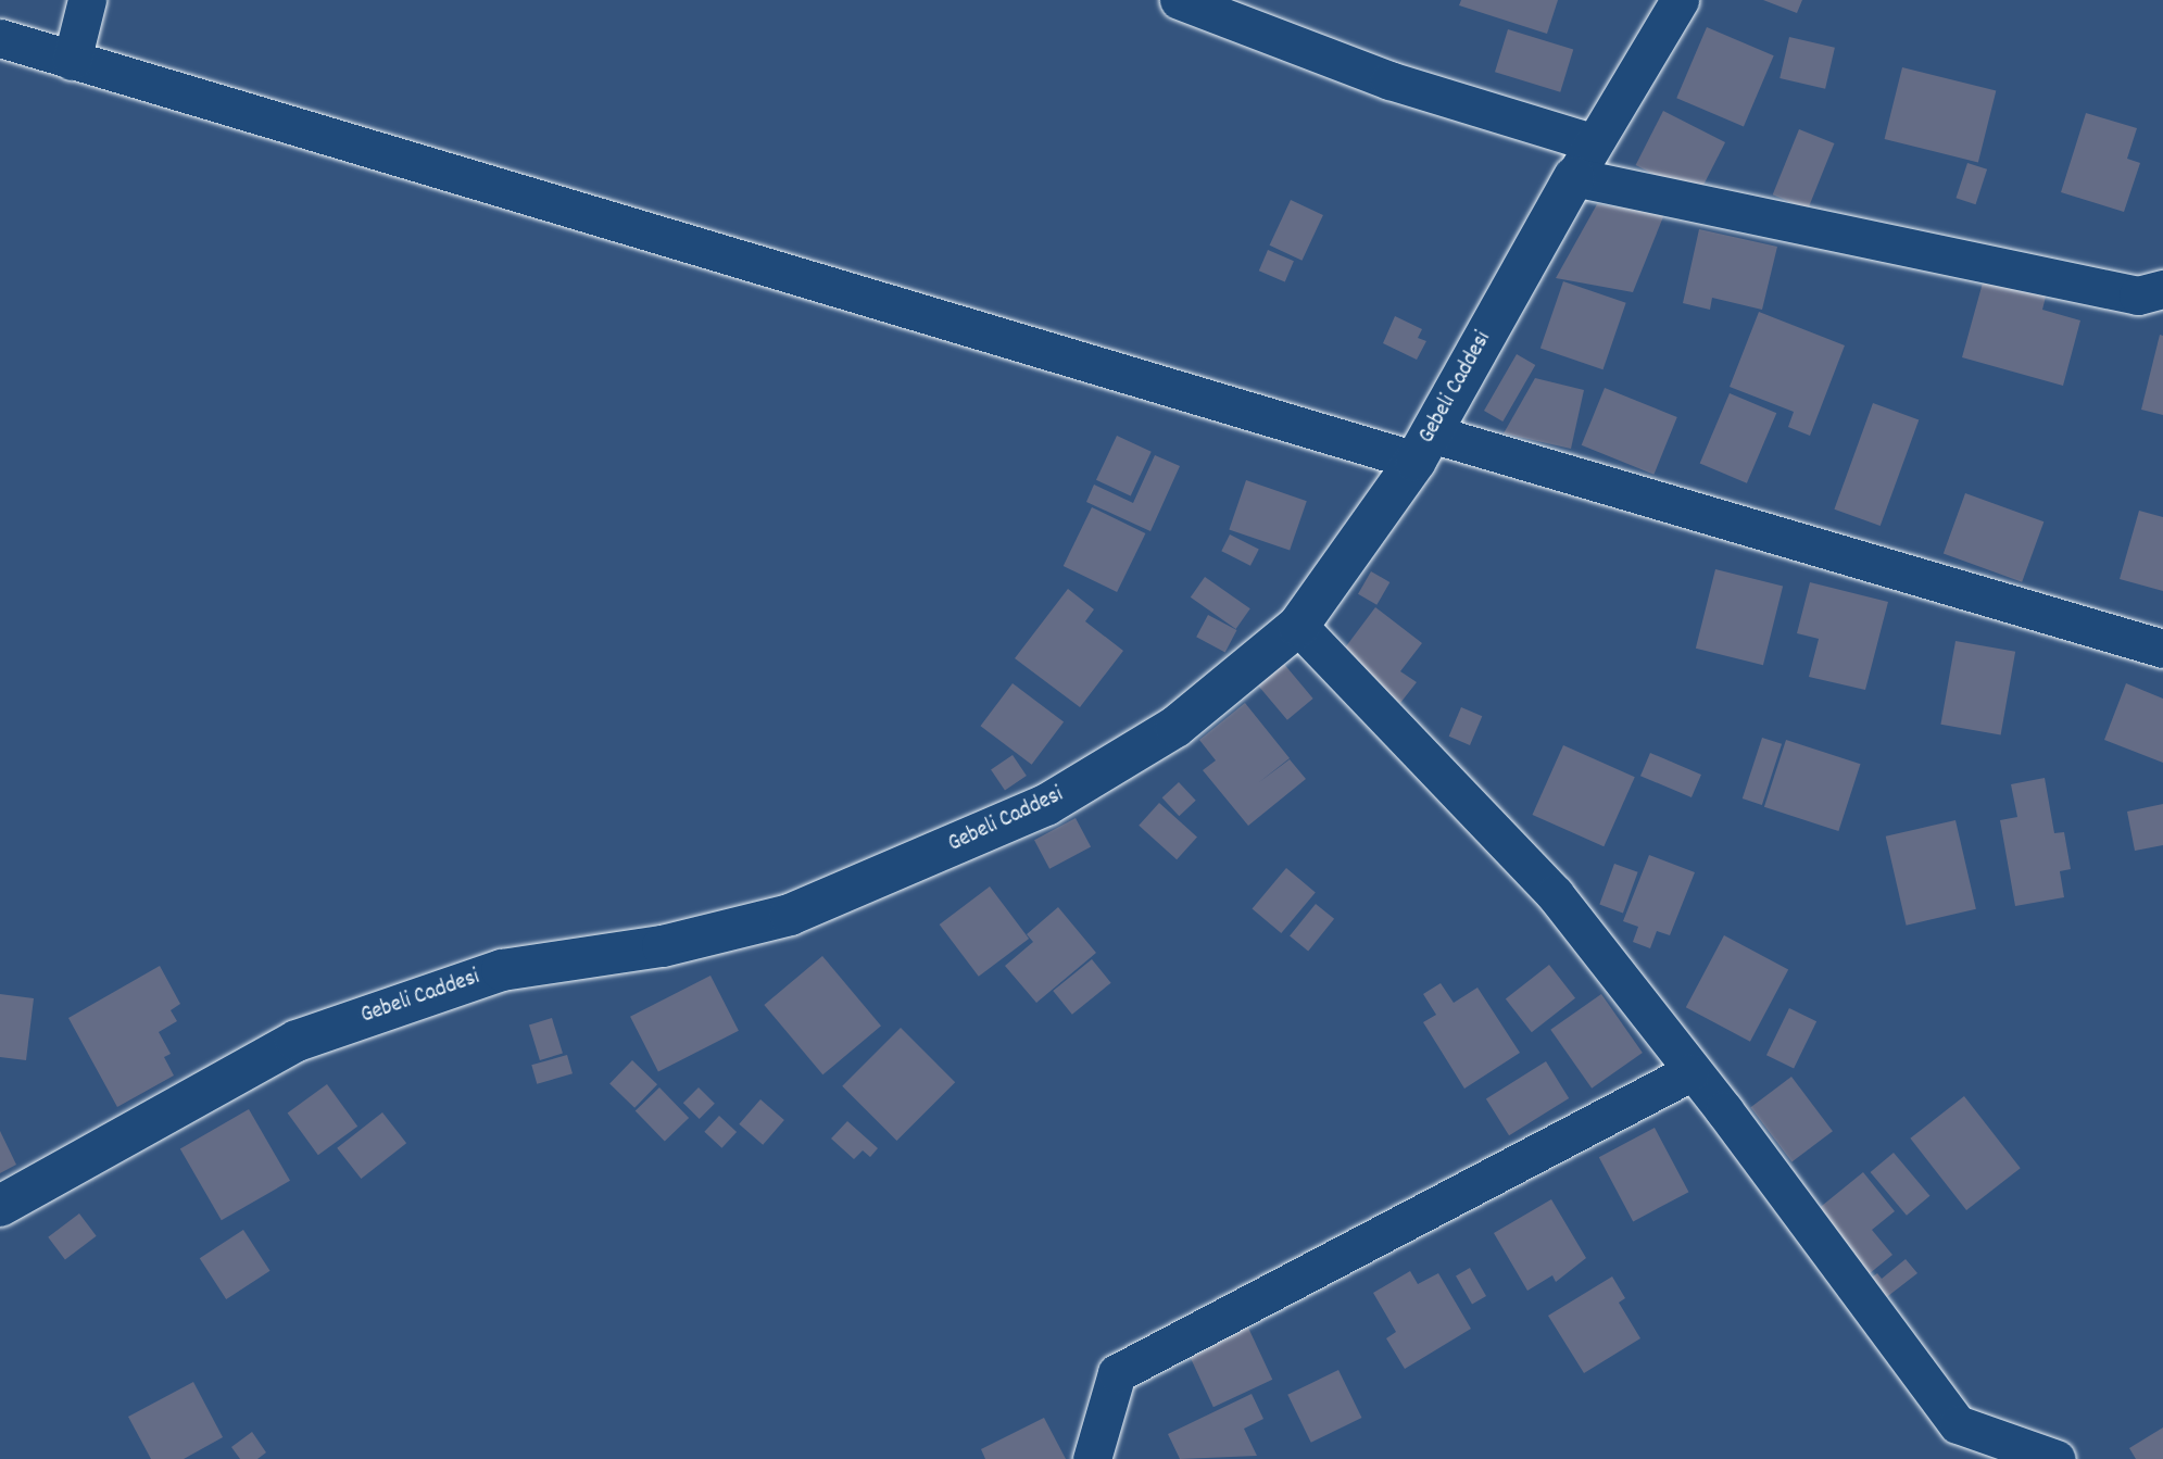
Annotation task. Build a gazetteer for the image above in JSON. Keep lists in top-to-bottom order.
{
  "streets": {
    "main road": ["Gebeli Caddesi"]
  }
}
